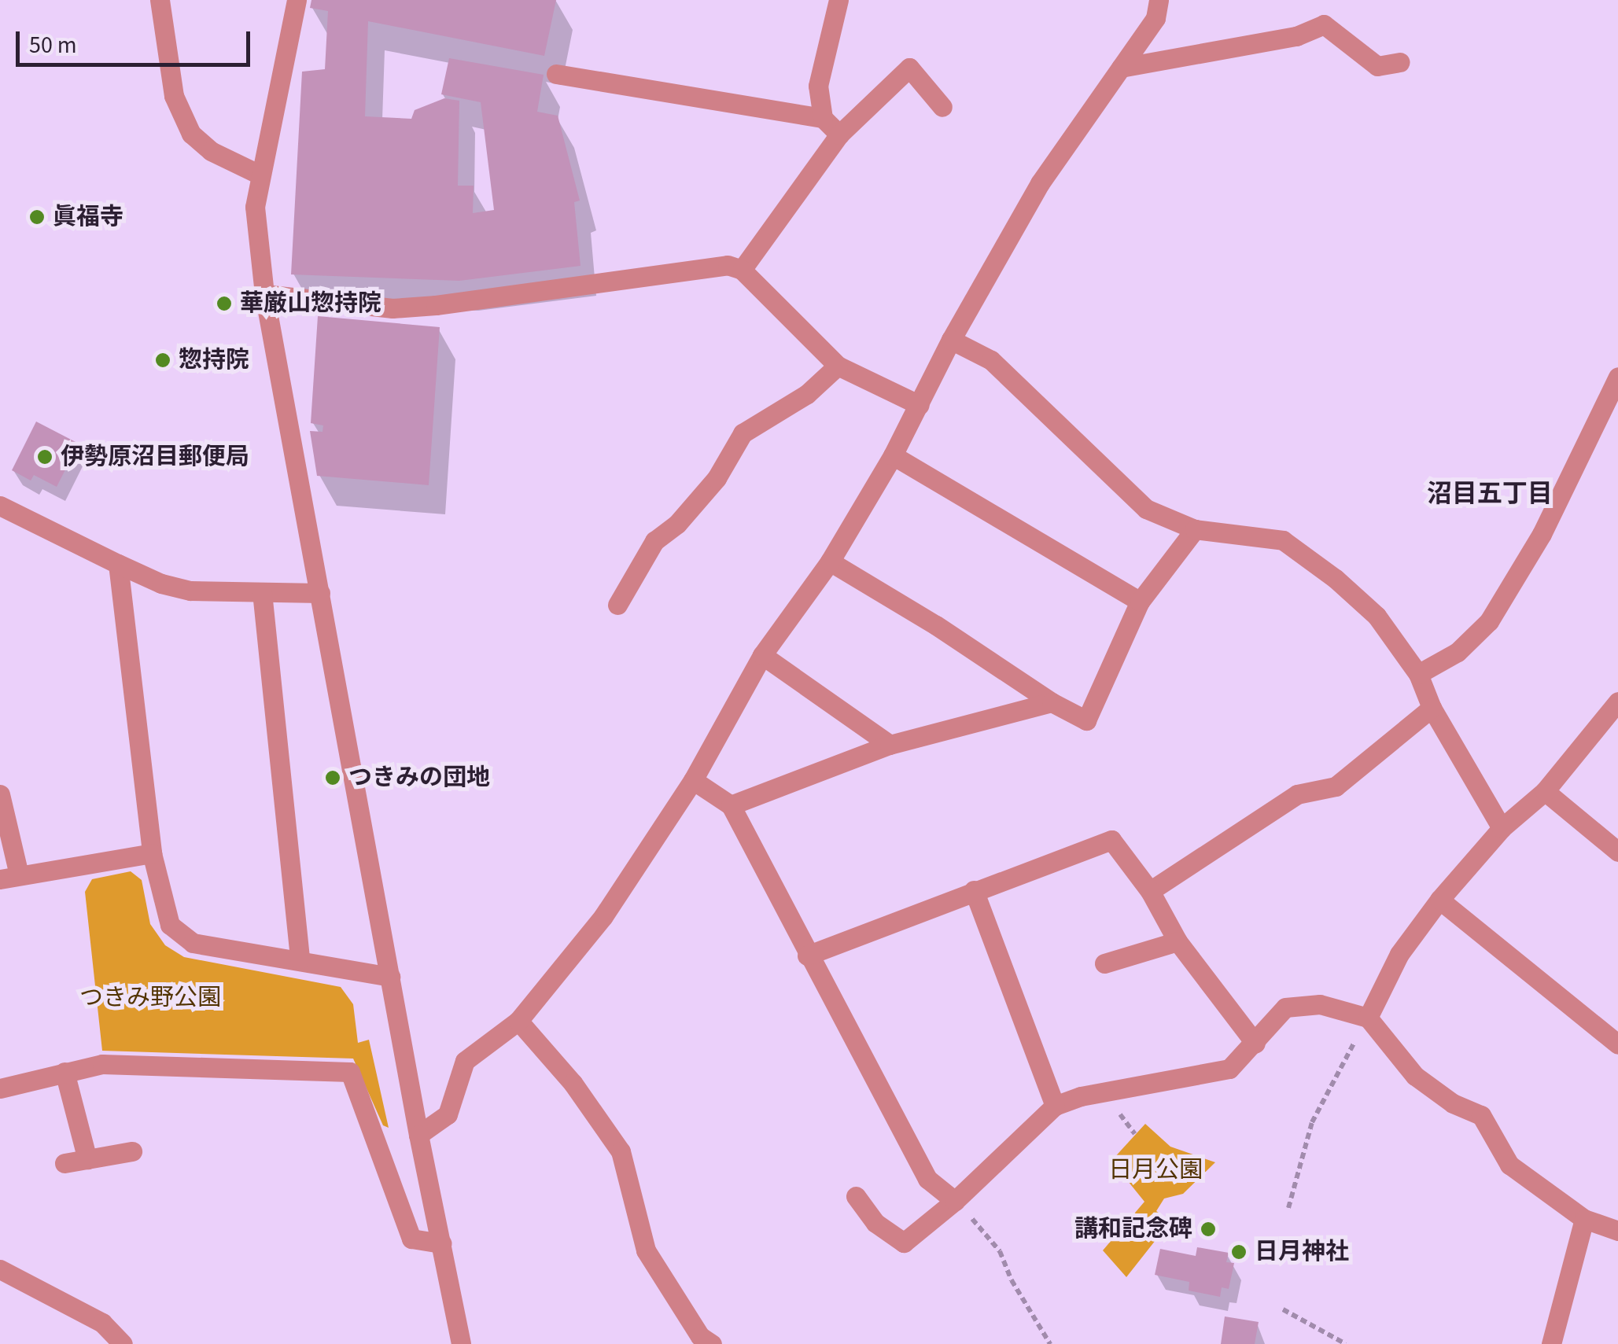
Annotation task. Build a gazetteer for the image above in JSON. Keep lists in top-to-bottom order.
{
  "districts": ["沼目五丁目"],
  "parks": ["つきみ野公園", "日月公園"],
  "places": [
    "眞福寺",
    "華厳山惣持院",
    "惣持院",
    "伊勢原沼目郵便局",
    "つきみの団地",
    "講和記念碑",
    "日月神社"
  ],
  "scale_bar": "50 m"
}
